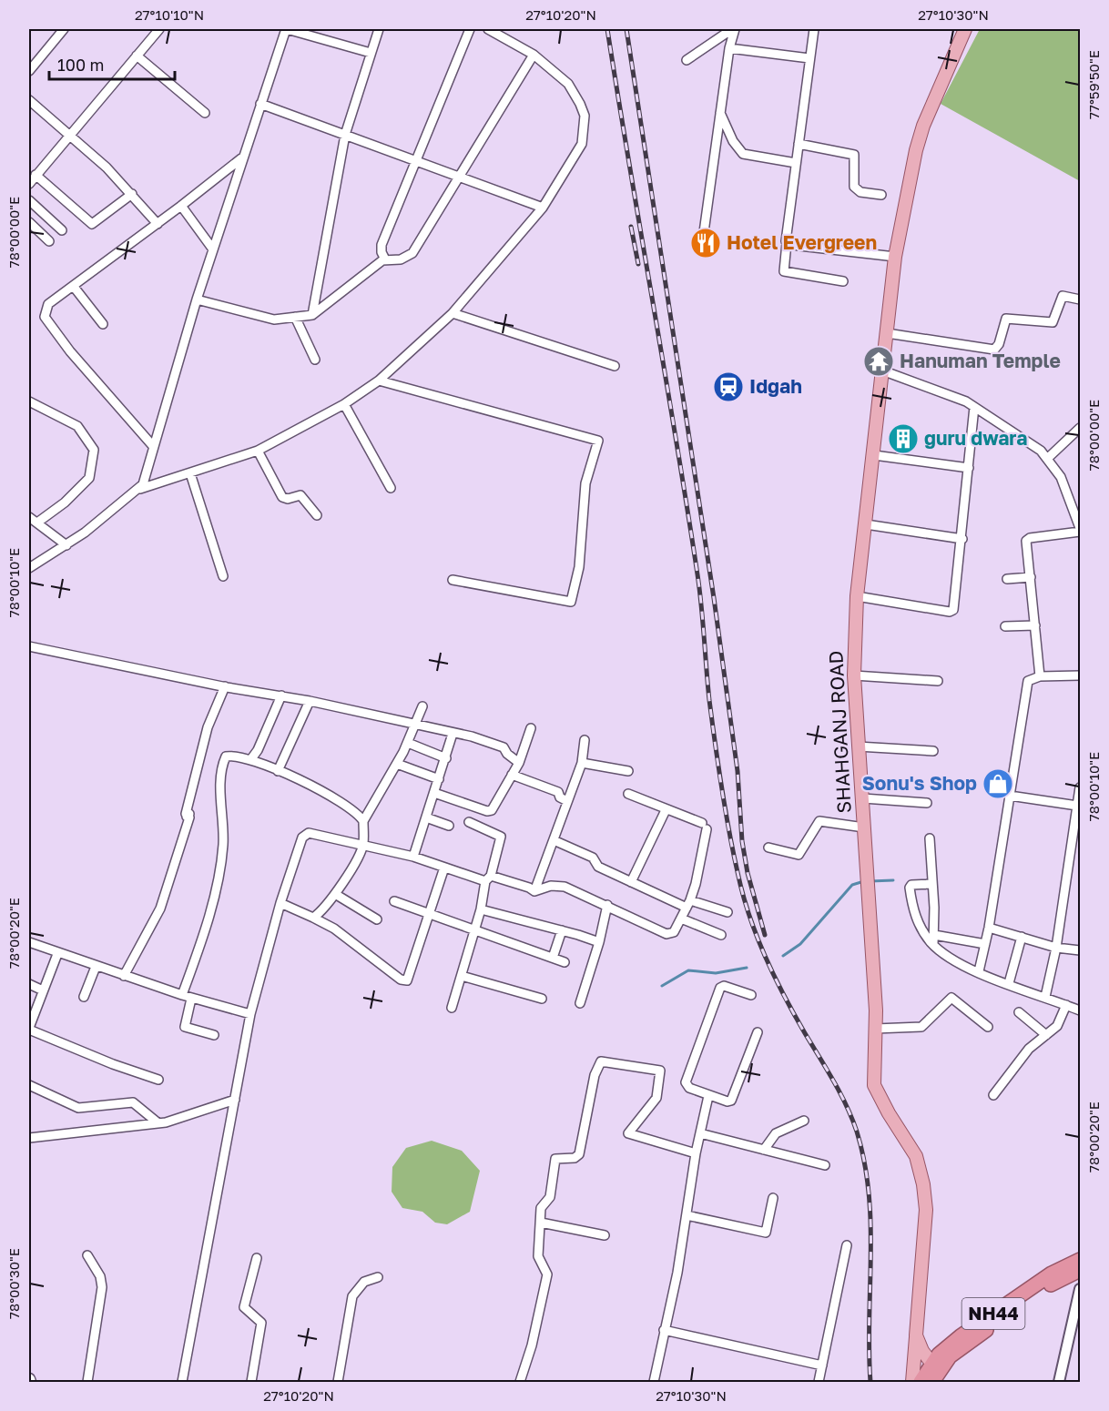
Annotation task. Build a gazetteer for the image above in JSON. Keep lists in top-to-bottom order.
{
  "streets": {
    "highway": ["NH44"],
    "main road": ["SHAHGANJ ROAD"]
  },
  "places": {
    "restaurant": ["Hotel Evergreen"],
    "temple": ["Hanuman Temple"],
    "station": ["Idgah"],
    "building": ["guru dwara"],
    "shop": ["Sonu's Shop"]
  },
  "scale_bar": "100 m",
  "coordinates": [
    "27°10'10\"N",
    "27°10'20\"N",
    "27°10'30\"N",
    "77°59'50\"E",
    "78°00'00\"E",
    "78°00'10\"E",
    "78°00'20\"E",
    "78°00'30\"E"
  ]
}
